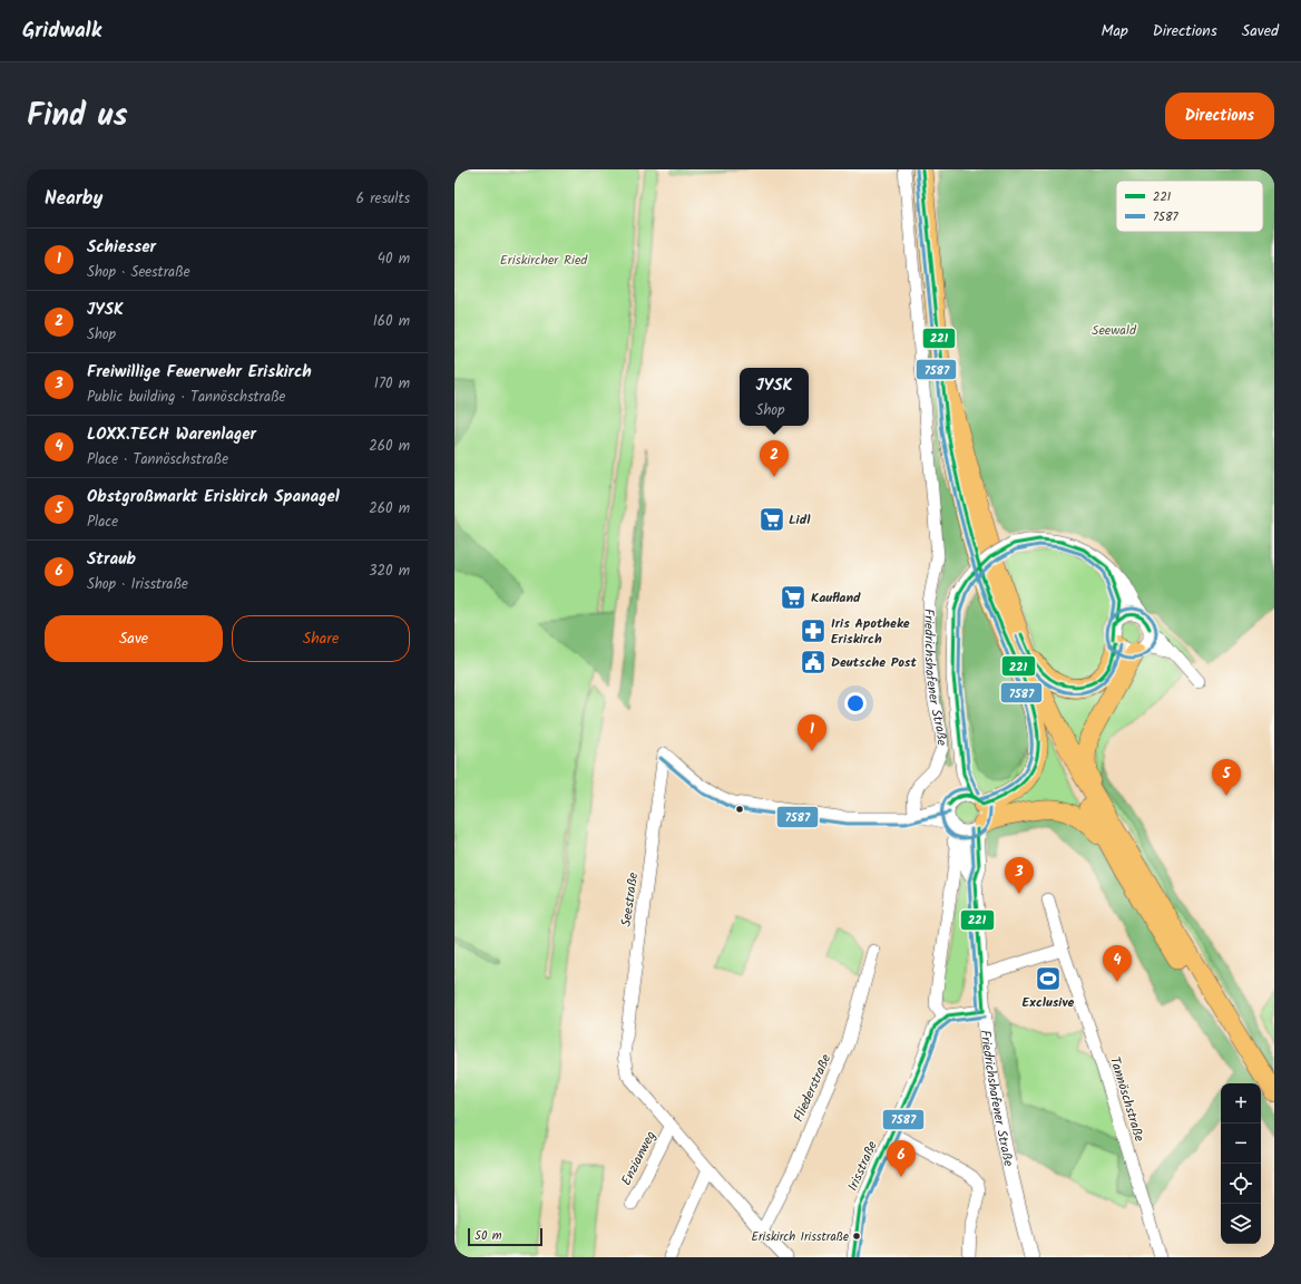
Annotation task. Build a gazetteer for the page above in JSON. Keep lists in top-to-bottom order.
{
  "streets": {
    "street": [
      "Friedrichshafener Straße",
      "Seestraße",
      "Fliederstraße",
      "Tannöschstraße",
      "Enzianweg",
      "Irisstraße"
    ]
  },
  "crossings": [
    ["Friedrichshafener Straße", "Seestraße"],
    ["Seestraße", "Fliederstraße"],
    ["Seestraße", "Enzianweg"]
  ],
  "parks": ["Eriskircher Ried", "Seewald"],
  "places": {
    "supermarket": ["Lidl", "Kaufland"],
    "pharmacy": ["Iris Apotheke Eriskirch"],
    "public building": ["Deutsche Post"],
    "sports": ["Exclusive"],
    "other": ["Eriskirch Irisstraße"]
  },
  "lines": ["transit line 221", "transit line 7587"],
  "legend": ["221", "7587"],
  "scale_bar": "50 m",
  "page": {
    "header": "Gridwalk",
    "nav": ["Map", "Directions", "Saved"],
    "title": "Find us",
    "buttons": [
      "Directions",
      ["Save", "Share"]
    ],
    "heading": ["Nearby", "6 results"],
    "list": [
      {
        "mark": "1",
        "name": "Schiesser",
        "note": "Shop · Seestraße",
        "value": "40 m"
      },
      {
        "mark": "2",
        "name": "JYSK",
        "note": "Shop",
        "value": "160 m"
      },
      {
        "mark": "3",
        "name": "Freiwillige Feuerwehr Eriskirch",
        "note": "Public building · Tannöschstraße",
        "value": "170 m"
      },
      {
        "mark": "4",
        "name": "LOXX.TECH Warenlager",
        "note": "Place · Tannöschstraße",
        "value": "260 m"
      },
      {
        "mark": "5",
        "name": "Obstgroßmarkt Eriskirch Spanagel",
        "note": "Place",
        "value": "260 m"
      },
      {
        "mark": "6",
        "name": "Straub",
        "note": "Shop · Irisstraße",
        "value": "320 m"
      }
    ],
    "popup": ["JYSK", "Shop"],
    "pins": [
      "2",
      "1",
      "5",
      "3",
      "4",
      "6"
    ],
    "map_buttons": ["+", "−"],
    "scale": "50 m"
  }
}
